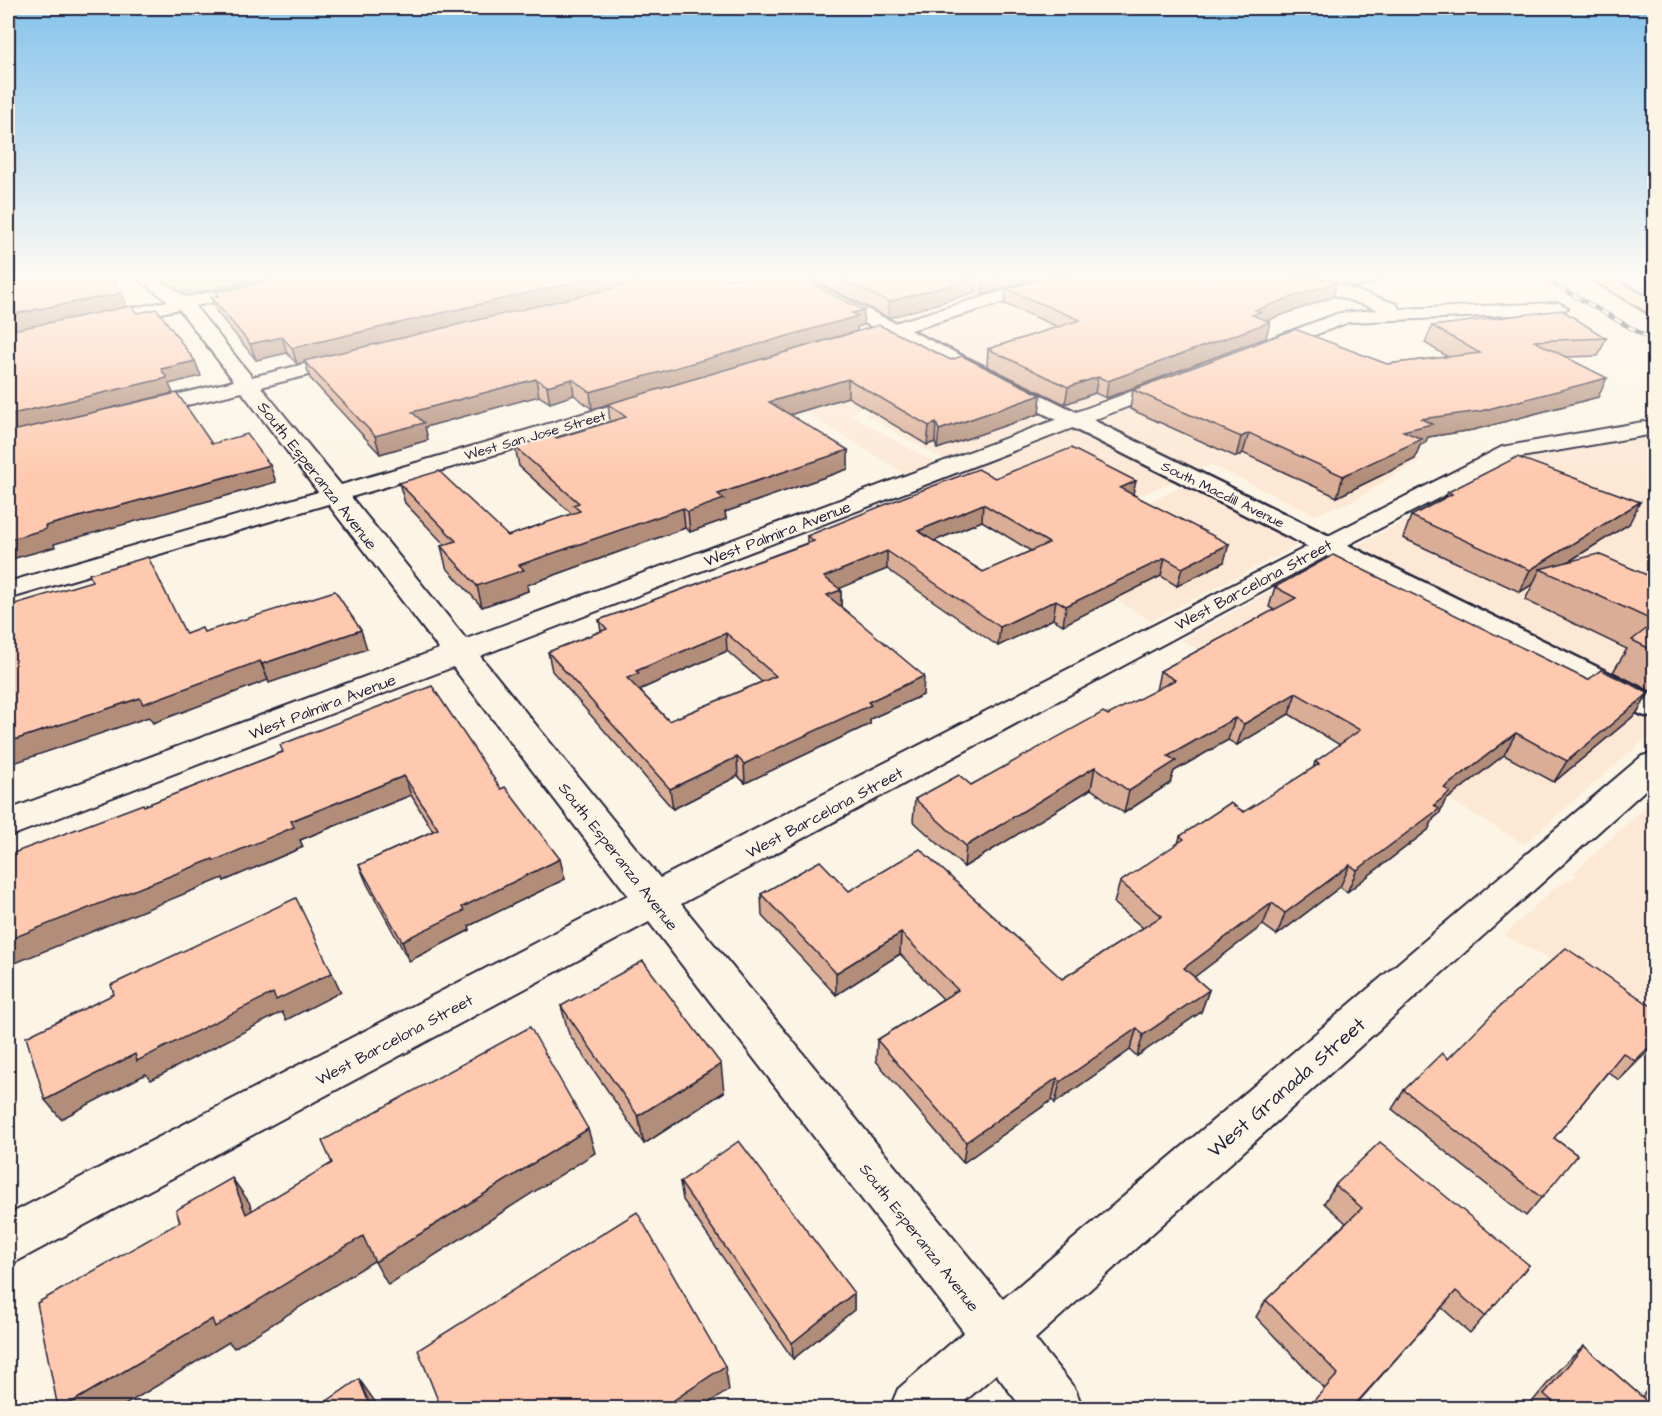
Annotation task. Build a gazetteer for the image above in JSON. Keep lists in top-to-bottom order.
{
  "streets": {
    "street": [
      "West San Jose Street",
      "South Esperanza Avenue",
      "South Macdill Avenue",
      "West Palmira Avenue",
      "West Barcelona Street",
      "West Granada Street"
    ]
  },
  "crossings": [
    ["West San Jose Street", "South Esperanza Avenue"],
    ["South Esperanza Avenue", "West Palmira Avenue"],
    ["South Esperanza Avenue", "West Barcelona Street"],
    ["South Esperanza Avenue", "West Granada Street"],
    ["South Macdill Avenue", "West Palmira Avenue"],
    ["South Macdill Avenue", "West Barcelona Street"]
  ]
}
